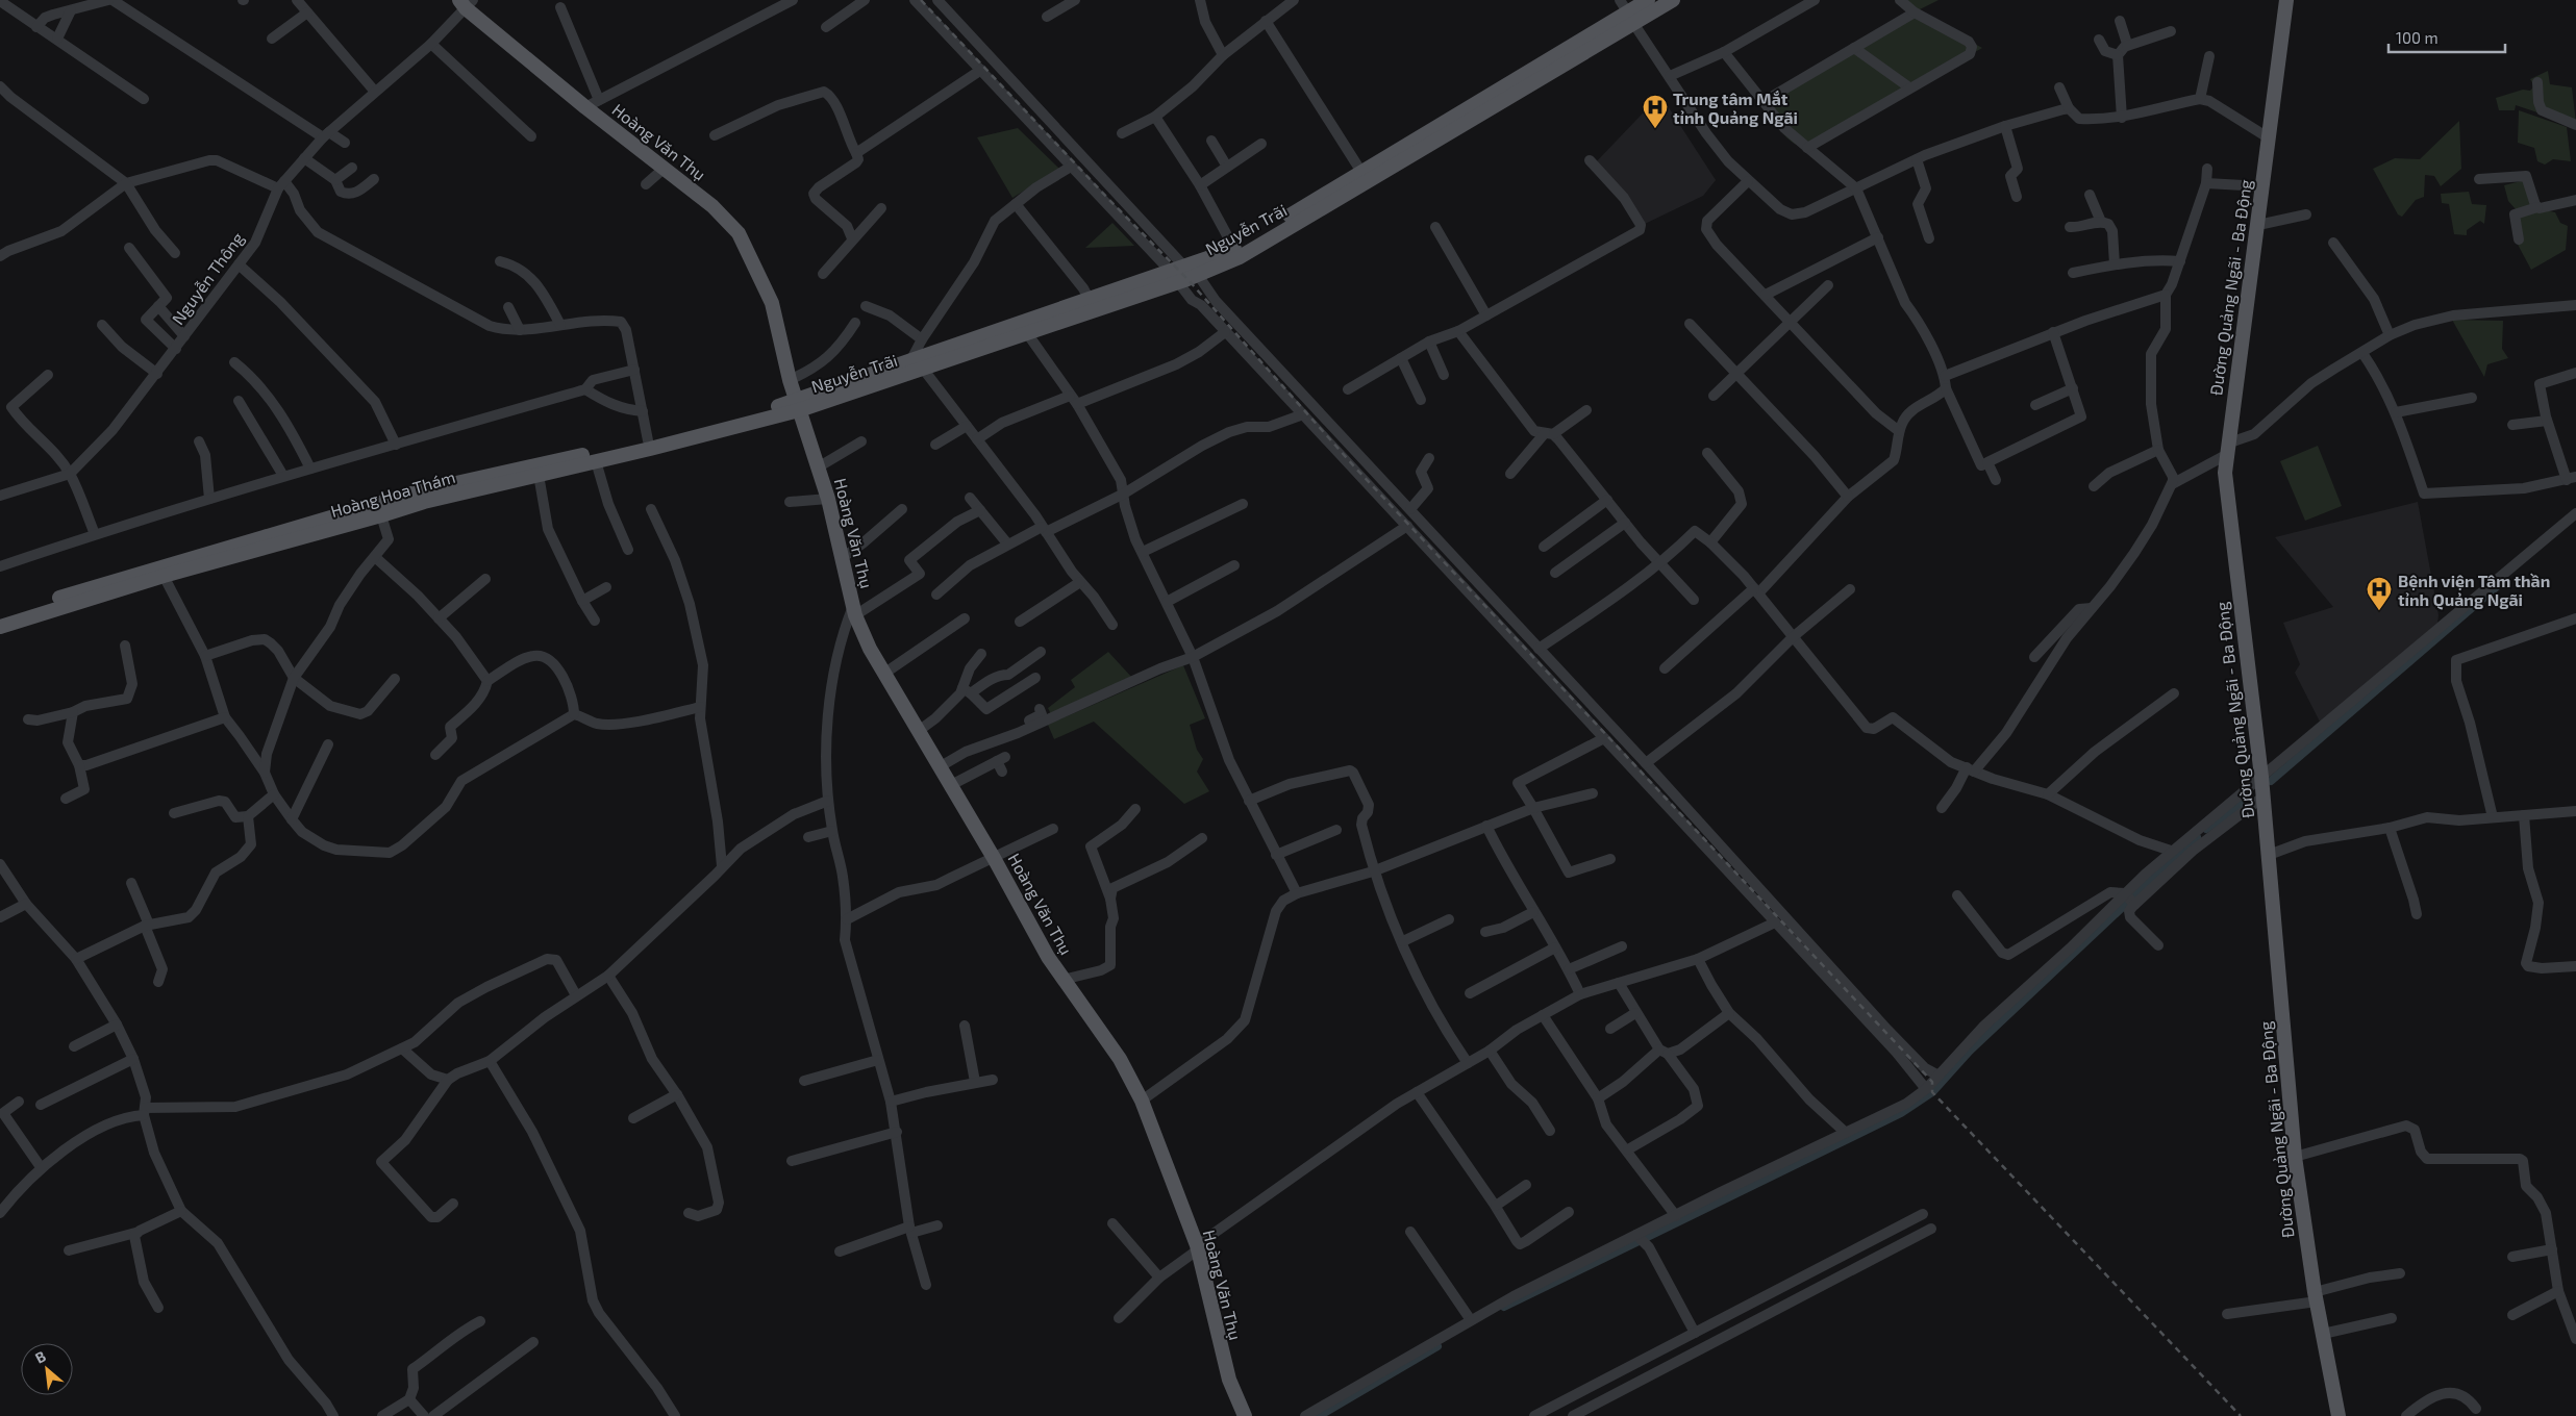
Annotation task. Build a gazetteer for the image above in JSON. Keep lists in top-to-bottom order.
{
  "streets": {
    "main road": [
      "Hoàng Văn Thụ",
      "Nguyễn Trãi",
      "Đường Quảng Ngãi - Ba Động",
      "Hoàng Hoa Thám"
    ],
    "street": ["Nguyễn Thông"]
  },
  "crossings": [
    ["Hoàng Văn Thụ", "Nguyễn Trãi"],
    ["Hoàng Văn Thụ", "Nguyễn Thông"],
    ["Hoàng Văn Thụ", "Hoàng Hoa Thám"],
    ["Nguyễn Trãi", "Hoàng Hoa Thám"]
  ],
  "places": {
    "hospital": ["Trung tâm Mắt tỉnh Quảng Ngãi", "Bệnh viện Tâm thần tỉnh Quảng Ngãi"]
  },
  "scale_bar": "100 m",
  "north": "top left"
}
